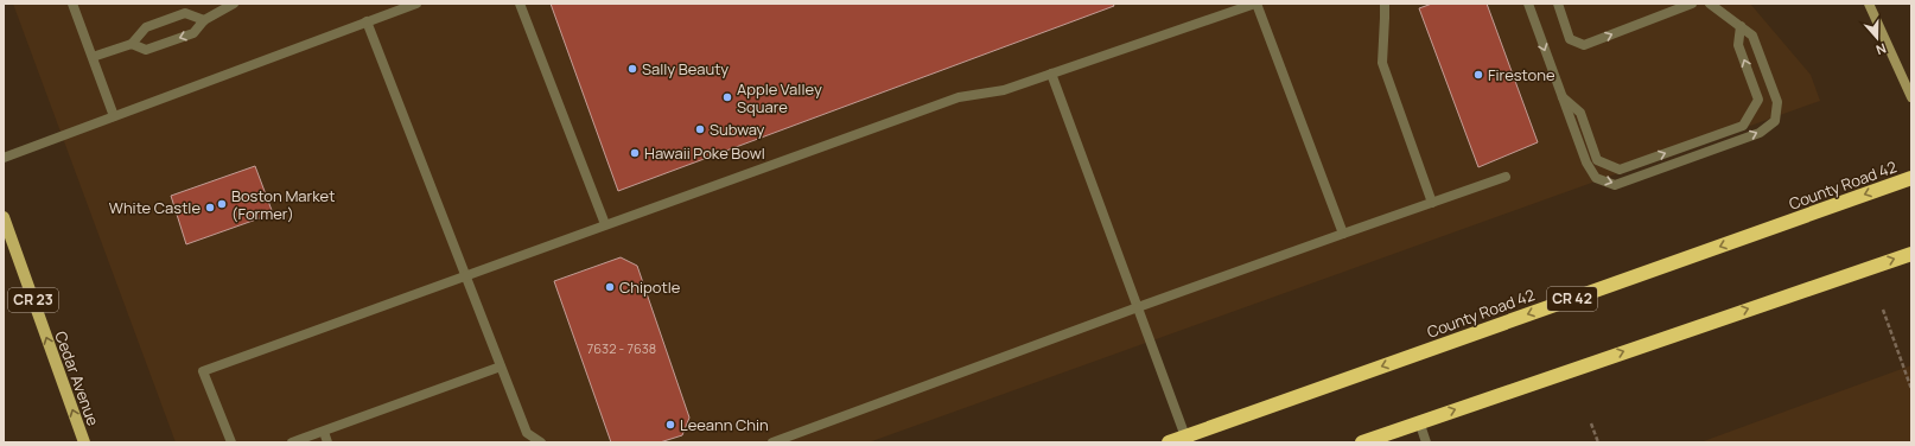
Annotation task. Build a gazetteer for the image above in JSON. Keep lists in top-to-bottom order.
{
  "streets": {
    "highway": ["County Road 42", "CR 42"],
    "main road": ["CR 23", "Cedar Avenue"]
  },
  "one_way": ["Cedar Avenue"],
  "places": [
    "Sally Beauty",
    "Firestone",
    "Apple Valley Square",
    "Subway",
    "Hawaii Poke Bowl",
    "Boston Market (Former)",
    "White Castle",
    "Chipotle",
    "Leeann Chin"
  ],
  "house_numbers": ["7632 - 7638"],
  "north": "bottom"
}
